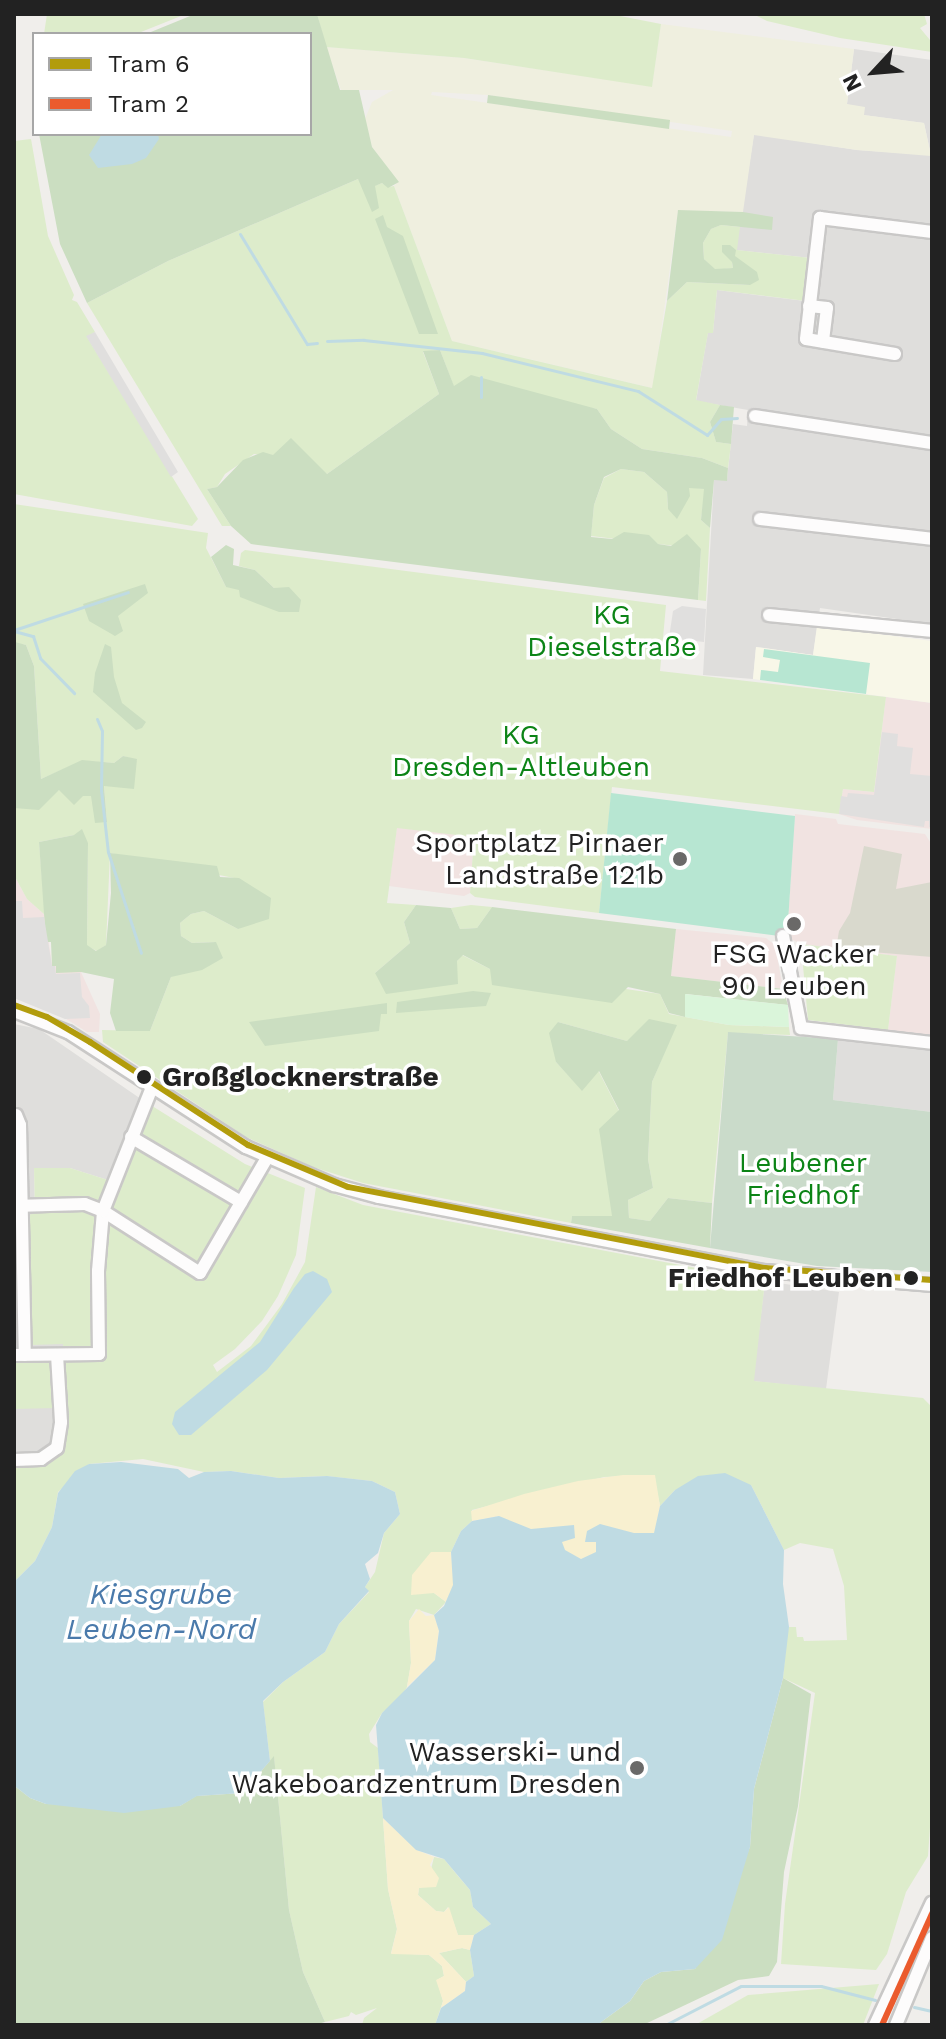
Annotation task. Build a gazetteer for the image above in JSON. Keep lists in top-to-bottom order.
{
  "water": ["Kiesgrube Leuben-Nord"],
  "parks": ["KG Dieselstraße", "KG Dresden-Altleuben", "Leubener Friedhof"],
  "places": [
    "Sportplatz Pirnaer Landstraße 121b",
    "FSG Wacker 90 Leuben",
    "Großglocknerstraße",
    "Friedhof Leuben",
    "Wasserski- und Wakeboardzentrum Dresden"
  ],
  "lines": ["tram line 6", "tram line 2"],
  "legend": ["Tram 6", "Tram 2"],
  "north": "bottom left"
}
